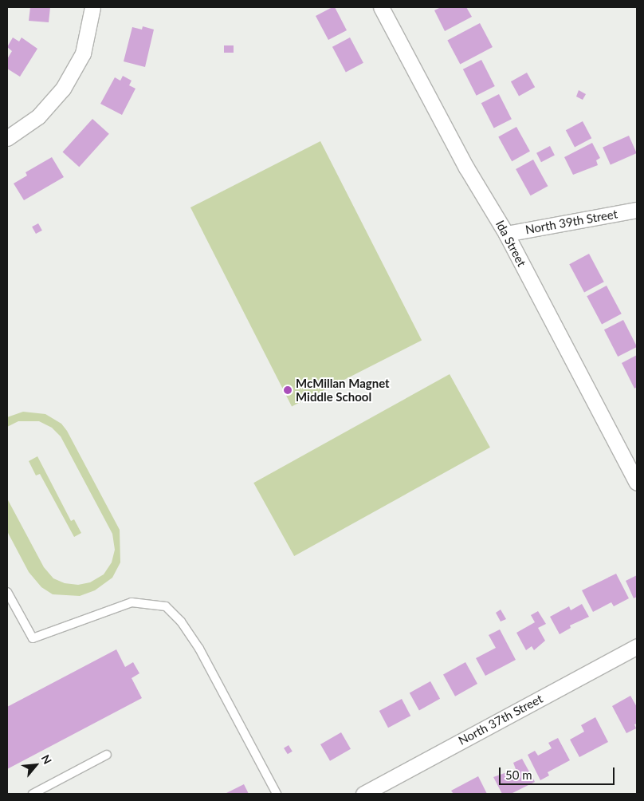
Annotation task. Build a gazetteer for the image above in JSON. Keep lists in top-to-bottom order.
{
  "streets": {
    "street": ["North 39th Street", "Ida Street", "North 37th Street"]
  },
  "crossings": [
    ["North 39th Street", "Ida Street"]
  ],
  "places": ["McMillan Magnet Middle School"],
  "scale_bar": "50 m",
  "north": "top right"
}
